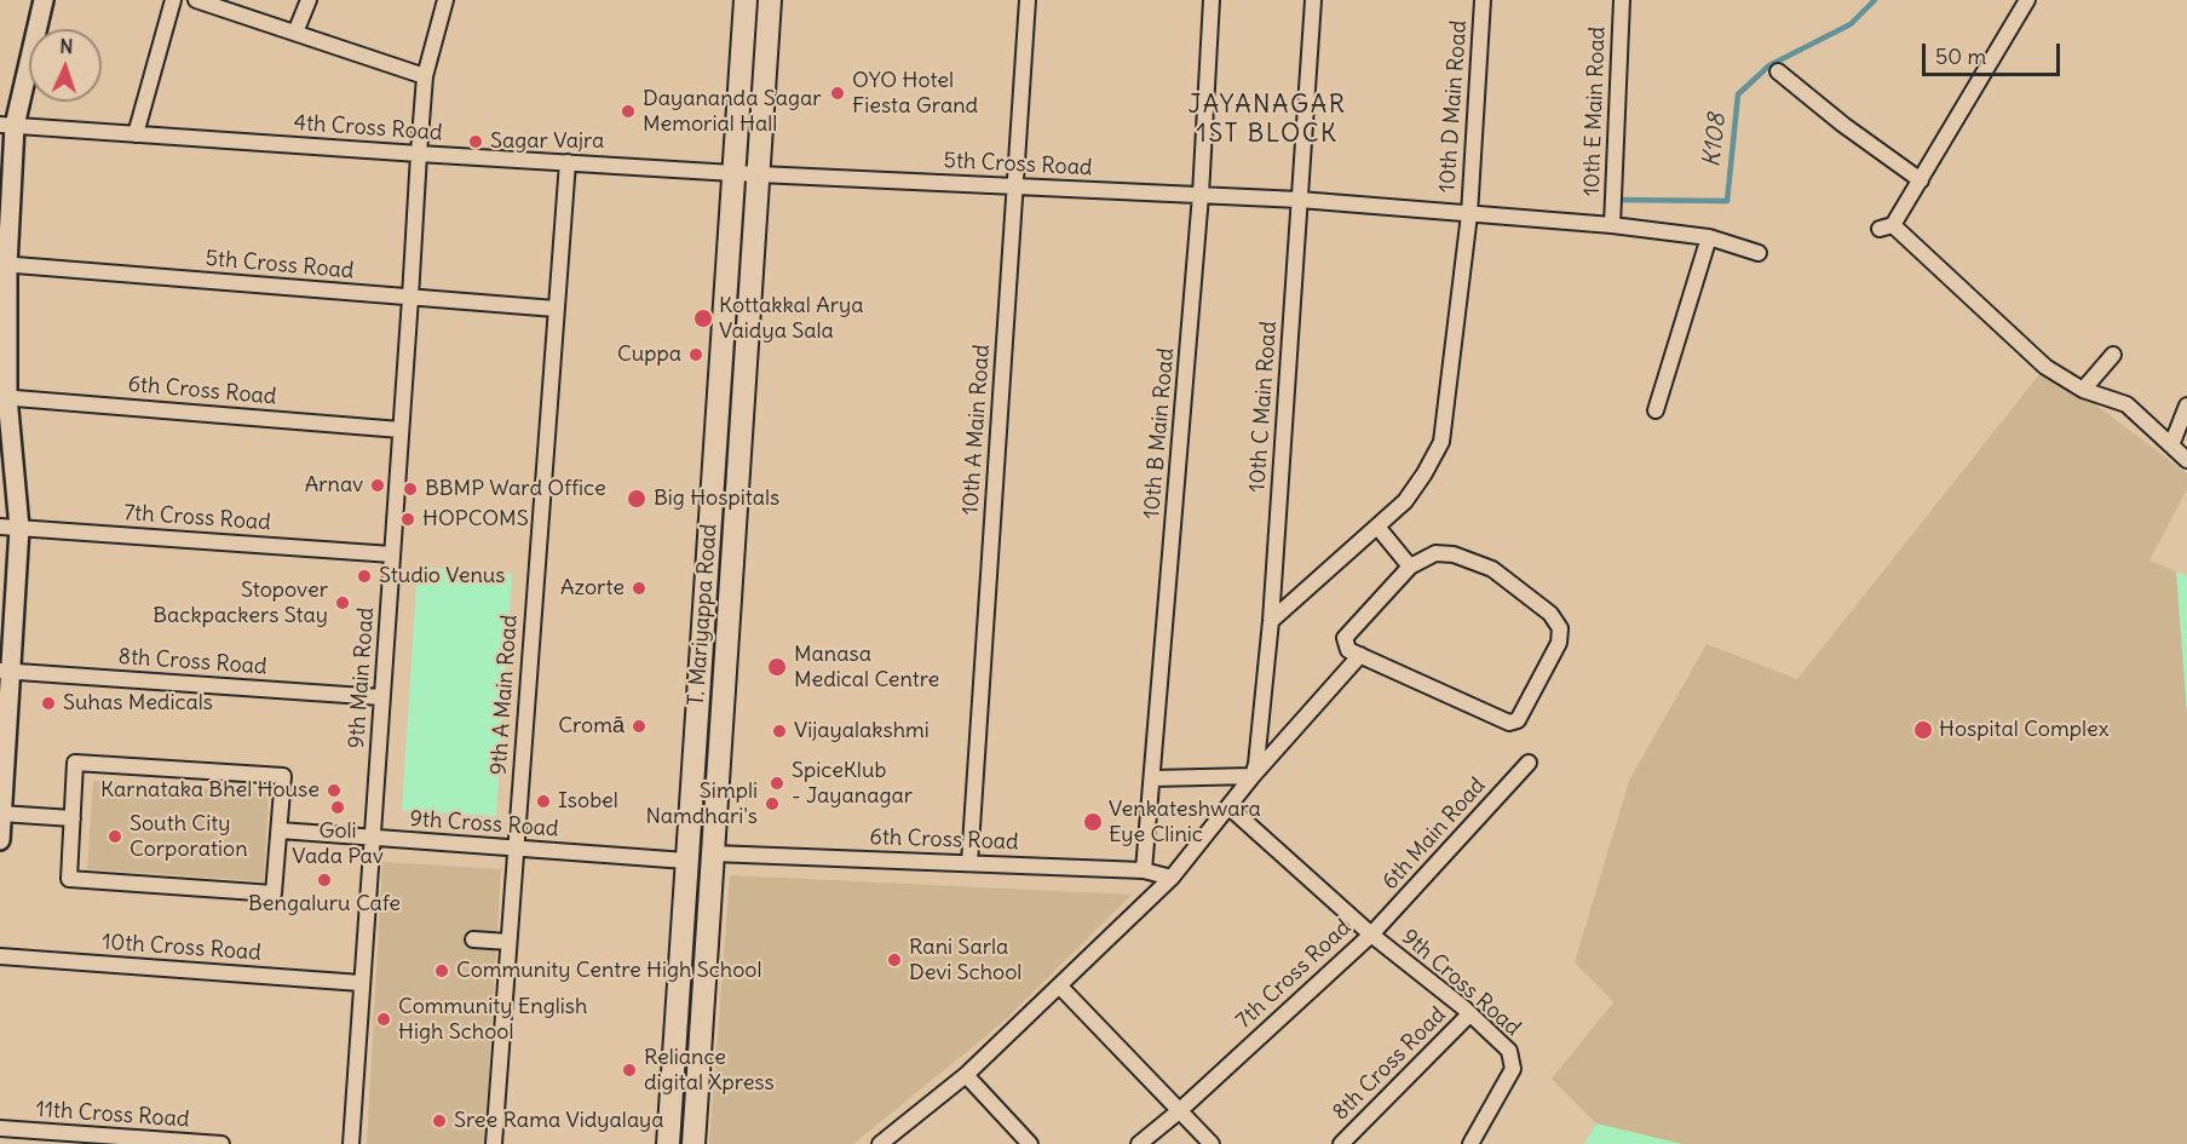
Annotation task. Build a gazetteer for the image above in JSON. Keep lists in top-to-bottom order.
{
  "streets": {
    "main road": ["T. Mariyappa Road"],
    "street": [
      "10th D Main Road",
      "10th E Main Road",
      "4th Cross Road",
      "5th Cross Road",
      "6th Cross Road",
      "10th C Main Road",
      "10th A Main Road",
      "10th B Main Road",
      "7th Cross Road",
      "8th Cross Road",
      "9th Main Road",
      "9th A Main Road",
      "9th Cross Road",
      "6th Main Road",
      "10th Cross Road",
      "11th Cross Road"
    ]
  },
  "crossings": [
    ["10th D Main Road", "5th Cross Road"],
    ["10th D Main Road", "10th C Main Road"],
    ["10th E Main Road", "5th Cross Road"],
    ["4th Cross Road", "5th Cross Road"],
    ["4th Cross Road", "T. Mariyappa Road"],
    ["4th Cross Road", "9th Main Road"],
    ["4th Cross Road", "9th A Main Road"],
    ["5th Cross Road", "10th C Main Road"],
    ["5th Cross Road", "10th A Main Road"],
    ["5th Cross Road", "10th B Main Road"],
    ["5th Cross Road", "T. Mariyappa Road"],
    ["5th Cross Road", "9th Main Road"],
    ["5th Cross Road", "9th A Main Road"],
    ["6th Cross Road", "10th A Main Road"],
    ["6th Cross Road", "10th B Main Road"],
    ["6th Cross Road", "T. Mariyappa Road"],
    ["6th Cross Road", "9th Main Road"],
    ["10th C Main Road", "7th Cross Road"],
    ["7th Cross Road", "9th Main Road"],
    ["7th Cross Road", "9th Cross Road"],
    ["7th Cross Road", "6th Main Road"],
    ["T. Mariyappa Road", "9th Cross Road"],
    ["8th Cross Road", "9th Main Road"],
    ["8th Cross Road", "9th Cross Road"],
    ["9th Main Road", "9th Cross Road"],
    ["9th Main Road", "10th Cross Road"],
    ["9th A Main Road", "9th Cross Road"],
    ["9th Cross Road", "6th Main Road"]
  ],
  "districts": ["JAYANAGAR 1ST BLOCK"],
  "water": ["K108"],
  "places": [
    "OYO Hotel Fiesta Grand",
    "Dayananda Sagar Memorial Hall",
    "Sagar Vajra",
    "Kottakkal Arya Vaidya Sala",
    "Cuppa",
    "Arnav",
    "BBMP Ward Office",
    "Big Hospitals",
    "HOPCOMS",
    "Studio Venus",
    "Azorte",
    "Stopover Backpackers Stay",
    "Manasa Medical Centre",
    "Suhas Medicals",
    "Cromā",
    "Hospital Complex",
    "Vijayalakshmi",
    "SpiceKlub - Jayanagar",
    "Karnataka Bhel House",
    "Isobel",
    "Simpli Namdhari's",
    "Goli Vada Pav",
    "Venkateshwara Eye Clinic",
    "South City Corporation",
    "Bengaluru Cafe",
    "Rani Sarla Devi School",
    "Community Centre High School",
    "Community English High School",
    "Reliance digital Xpress",
    "Sree Rama Vidyalaya"
  ],
  "scale_bar": "50 m",
  "north": "top"
}
